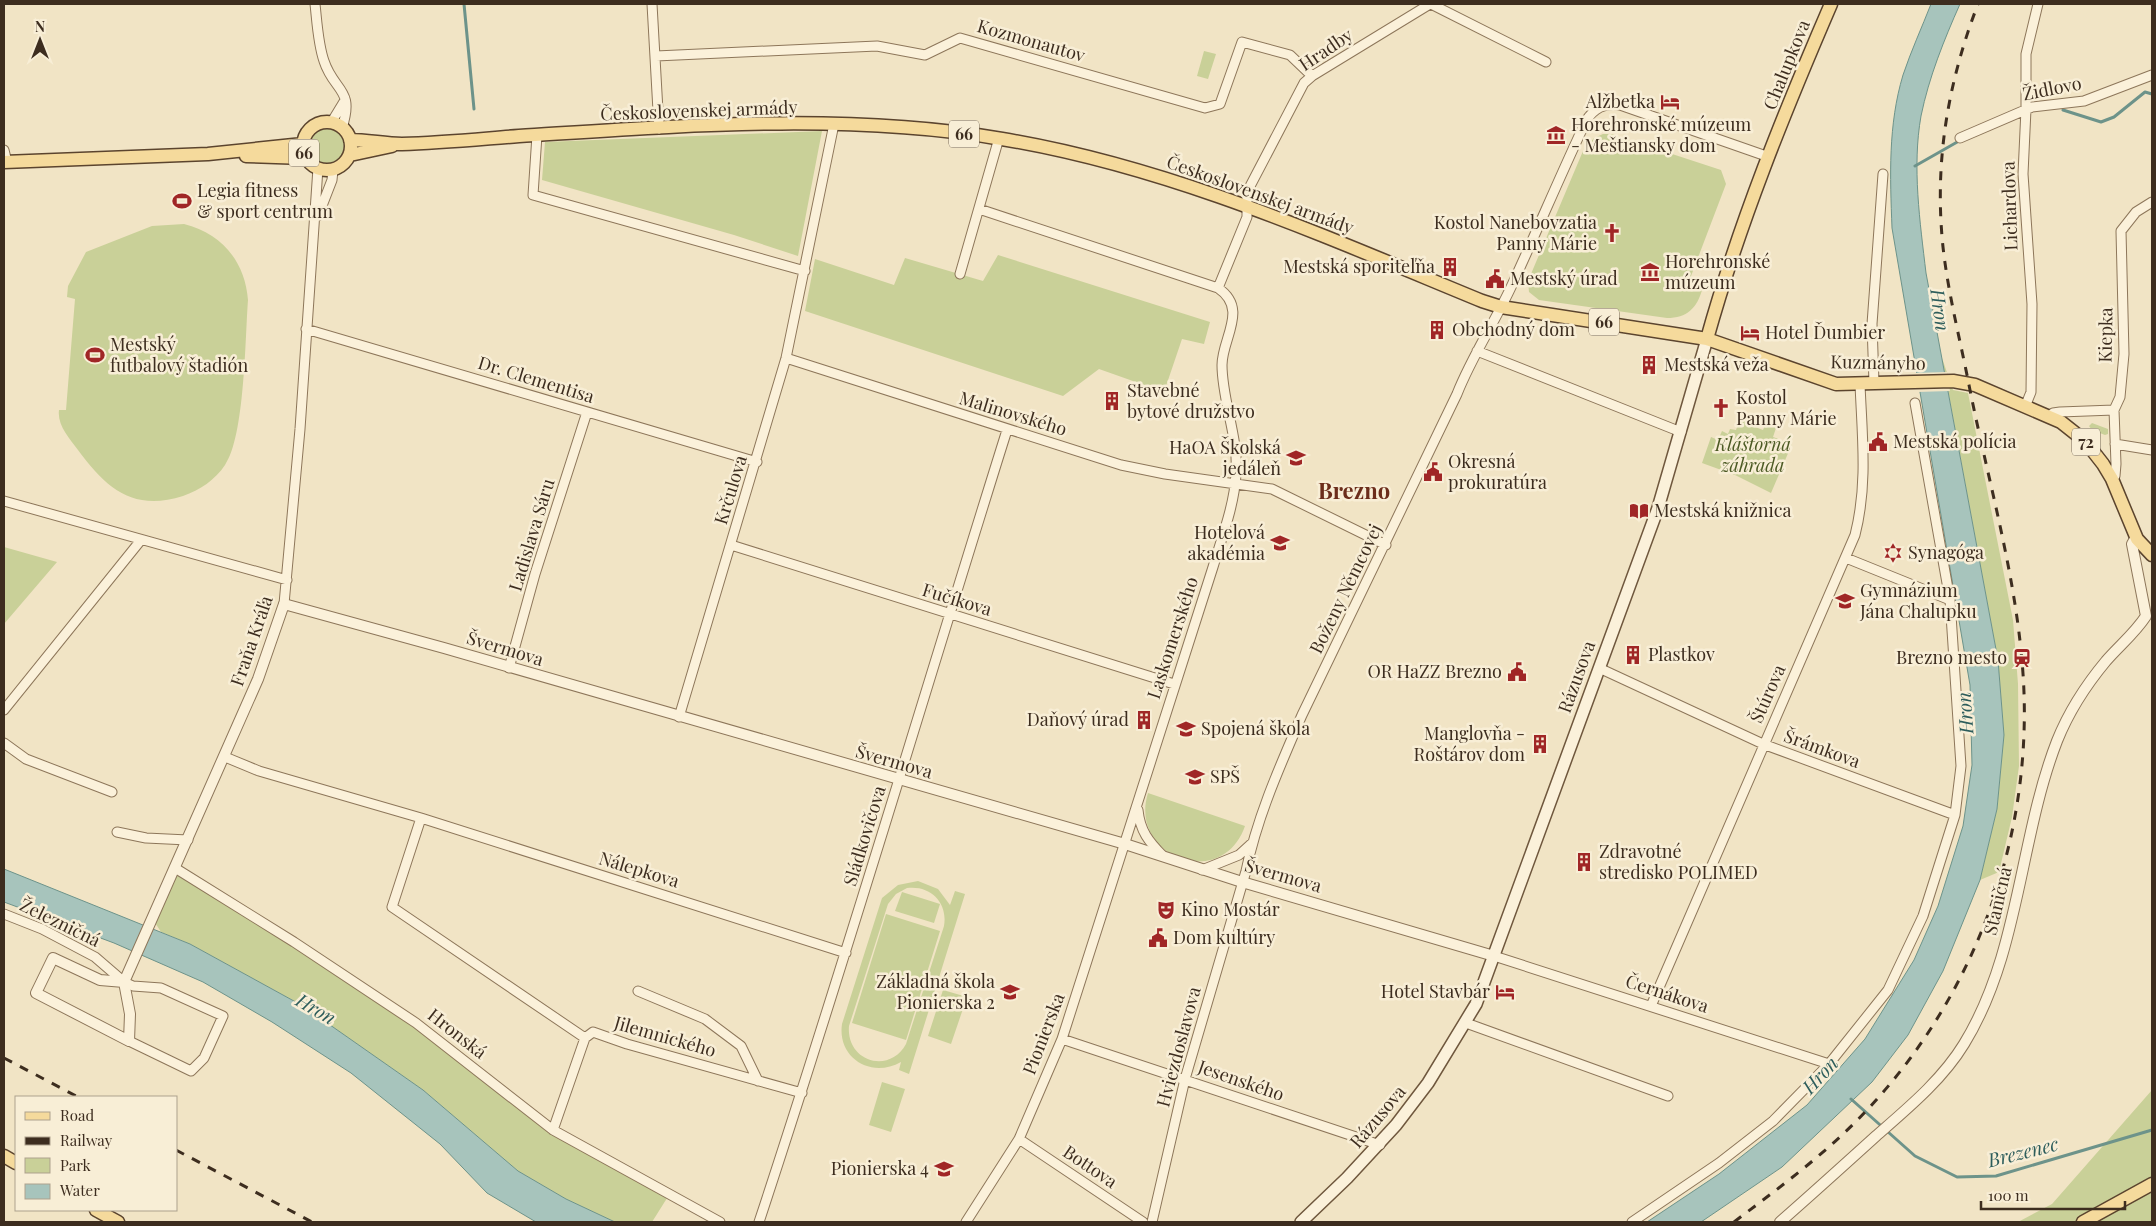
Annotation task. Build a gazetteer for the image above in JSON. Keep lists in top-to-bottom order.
{
  "streets": {
    "main road": [
      "Chalupkova",
      "Československej armády",
      "66",
      "Kuzmányho",
      "72",
      "Rázusova"
    ],
    "street": [
      "Kozmonautov",
      "Hradby",
      "Židlovo",
      "Lichardova",
      "Kiepka",
      "Dr. Clementisa",
      "Malinovského",
      "Krčulova",
      "Ladislava Sáru",
      "Boženy Němcovej",
      "Fučíkova",
      "Laskomerského",
      "Fraňa Kráľa",
      "Švermova",
      "Štúrova",
      "Šrámkova",
      "Sládkovičova",
      "Nálepkova",
      "Staničná",
      "Železničná",
      "Černákova",
      "Hronská",
      "Pionierska",
      "Jilemnického",
      "Hviezdoslavova",
      "Jesenského",
      "Bottova"
    ]
  },
  "crossings": [
    ["Kozmonautov", "Hradby"],
    ["Hradby", "Československej armády"],
    ["Chalupkova", "66"],
    ["Chalupkova", "Kuzmányho"],
    ["Chalupkova", "Boženy Němcovej"],
    ["Chalupkova", "Rázusova"],
    ["Židlovo", "Lichardova"],
    ["Československej armády", "66"],
    ["Československej armády", "Krčulova"],
    ["Československej armády", "Boženy Němcovej"],
    ["Československej armády", "Fraňa Kráľa"],
    ["66", "Kuzmányho"],
    ["66", "Boženy Němcovej"],
    ["66", "Fraňa Kráľa"],
    ["66", "Rázusova"],
    ["Lichardova", "Kuzmányho"],
    ["Kiepka", "Kuzmányho"],
    ["Kuzmányho", "72"],
    ["Kuzmányho", "Rázusova"],
    ["Kuzmányho", "Štúrova"],
    ["Kuzmányho", "Staničná"],
    ["Dr. Clementisa", "Krčulova"],
    ["Dr. Clementisa", "Ladislava Sáru"],
    ["Dr. Clementisa", "Fraňa Kráľa"],
    ["Malinovského", "Krčulova"],
    ["Malinovského", "Boženy Němcovej"],
    ["Malinovského", "Laskomerského"],
    ["Malinovského", "Sládkovičova"],
    ["72", "Staničná"],
    ["Krčulova", "Fučíkova"],
    ["Krčulova", "Švermova"],
    ["Ladislava Sáru", "Švermova"],
    ["Boženy Němcovej", "Švermova"],
    ["Boženy Němcovej", "Hviezdoslavova"],
    ["Fučíkova", "Laskomerského"],
    ["Fučíkova", "Sládkovičova"],
    ["Laskomerského", "Švermova"],
    ["Laskomerského", "Pionierska"],
    ["Fraňa Kráľa", "Švermova"],
    ["Fraňa Kráľa", "Nálepkova"],
    ["Fraňa Kráľa", "Železničná"],
    ["Fraňa Kráľa", "Hronská"],
    ["Švermova", "Rázusova"],
    ["Švermova", "Sládkovičova"],
    ["Švermova", "Černákova"],
    ["Švermova", "Pionierska"],
    ["Švermova", "Hviezdoslavova"],
    ["Rázusova", "Šrámkova"],
    ["Rázusova", "Černákova"],
    ["Rázusova", "Jesenského"],
    ["Štúrova", "Šrámkova"],
    ["Štúrova", "Černákova"],
    ["Sládkovičova", "Nálepkova"],
    ["Sládkovičova", "Jilemnického"],
    ["Pionierska", "Jesenského"],
    ["Pionierska", "Bottova"],
    ["Hviezdoslavova", "Jesenského"]
  ],
  "districts": ["Brezno"],
  "water": ["Hron", "Brezenec"],
  "parks": ["Kláštorná záhrada"],
  "places": {
    "hotel": ["Alžbetka", "Hotel Ďumbier", "Hotel Stavbár"],
    "museum": ["Horehronské múzeum - Meštiansky dom", "Horehronské múzeum"],
    "sports": ["Legia fitness & sport centrum", "Mestský futbalový štadión"],
    "church": ["Kostol Nanebovzatia Panny Márie", "Kostol Panny Márie"],
    "building": [
      "Mestská sporiteľňa",
      "Obchodný dom",
      "Mestská veža",
      "Stavebné bytové družstvo",
      "Plastkov",
      "Daňový úrad",
      "Manglovňa - Roštárov dom",
      "Zdravotné stredisko POLIMED"
    ],
    "public building": [
      "Mestský úrad",
      "Mestská polícia",
      "Okresná prokuratúra",
      "OR HaZZ Brezno",
      "Dom kultúry"
    ],
    "school or university": [
      "HaOA Školská jedáleň",
      "Hotelová akadémia",
      "Gymnázium Jána Chalupku",
      "Spojená škola",
      "SPŠ",
      "Základná škola Pionierska 2",
      "Pionierska 4"
    ],
    "library": ["Mestská knižnica"],
    "synagogue": ["Synagóga"],
    "station": ["Brezno mesto"],
    "theatre": ["Kino Mostár"]
  },
  "legend": [
    "Road",
    "Railway",
    "Park",
    "Water"
  ],
  "scale_bar": "100 m",
  "north": "top"
}
